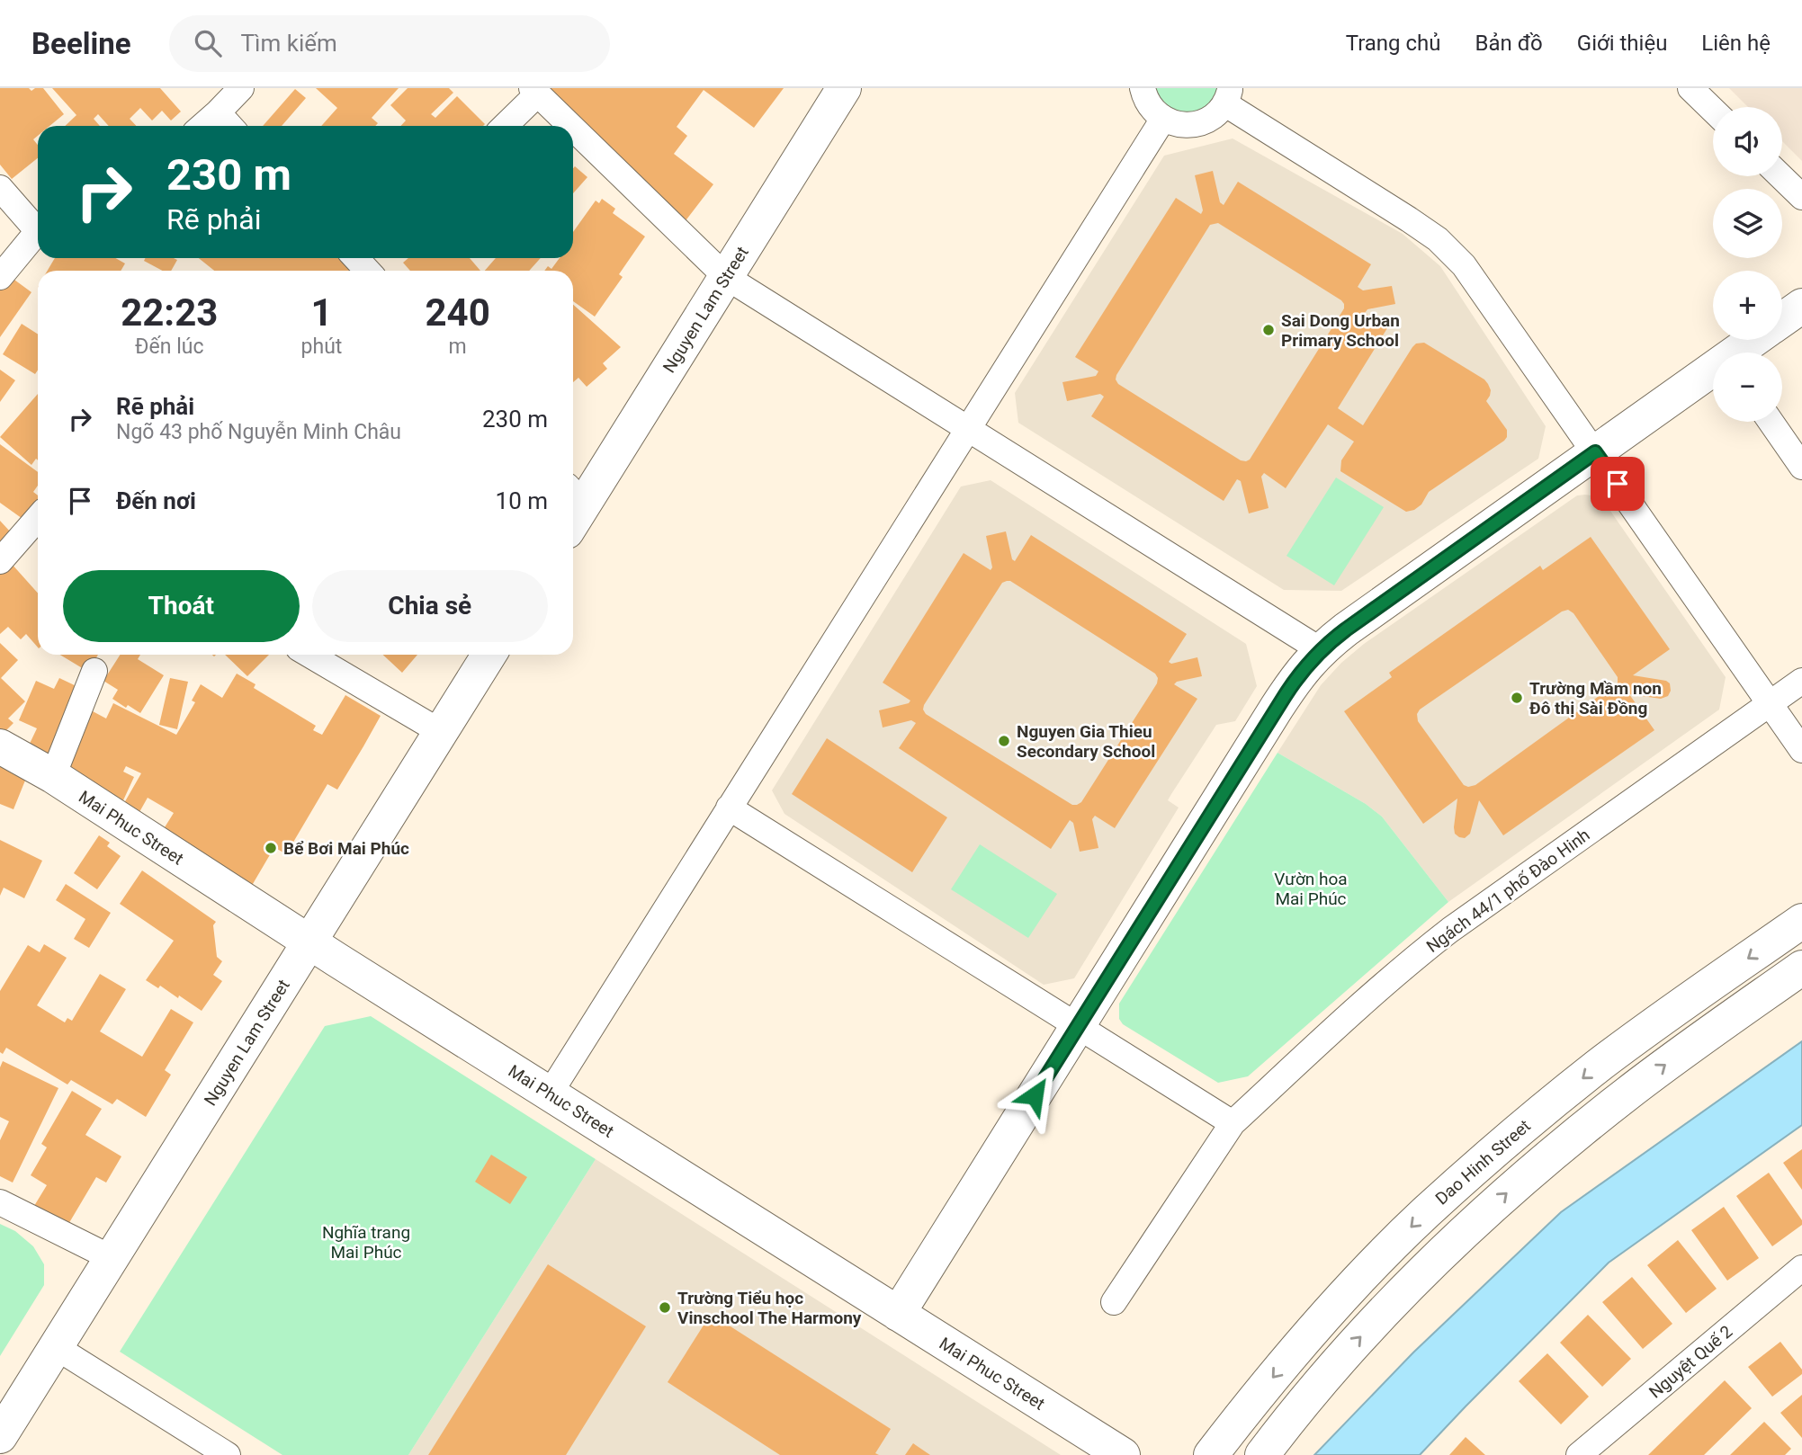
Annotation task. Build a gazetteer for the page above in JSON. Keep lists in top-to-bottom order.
{
  "streets": {
    "street": [
      "Nguyen Lam Street",
      "Mai Phuc Street",
      "Ngách 44/1 phố Đào Hinh",
      "Dao Hinh Street",
      "Nguyệt Quế 2"
    ]
  },
  "crossings": [
    ["Nguyen Lam Street", "Mai Phuc Street"]
  ],
  "parks": ["Vườn hoa Mai Phúc", "Nghĩa trang Mai Phúc"],
  "places": [
    "Sai Dong Urban Primary School",
    "Trường Mầm non Đô thị Sài Đồng",
    "Nguyen Gia Thieu Secondary School",
    "Bể Bơi Mai Phúc",
    "Trường Tiểu học Vinschool The Harmony"
  ],
  "page": {
    "header": "Beeline",
    "search": "Tìm kiếm",
    "nav": [
      "Trang chủ",
      "Bản đồ",
      "Giới thiệu",
      "Liên hệ"
    ],
    "map_buttons": ["+", "−"],
    "turn": ["230 m", "Rẽ phải"],
    "eta": [
      "22:23",
      "Đến lúc",
      "1",
      "phút",
      "240",
      "m"
    ],
    "list": [
      {
        "name": "Rẽ phải",
        "note": "Ngõ 43 phố Nguyễn Minh Châu",
        "value": "230 m"
      },
      {
        "name": "Đến nơi",
        "value": "10 m"
      }
    ],
    "buttons": ["Thoát", "Chia sẻ"]
  }
}
